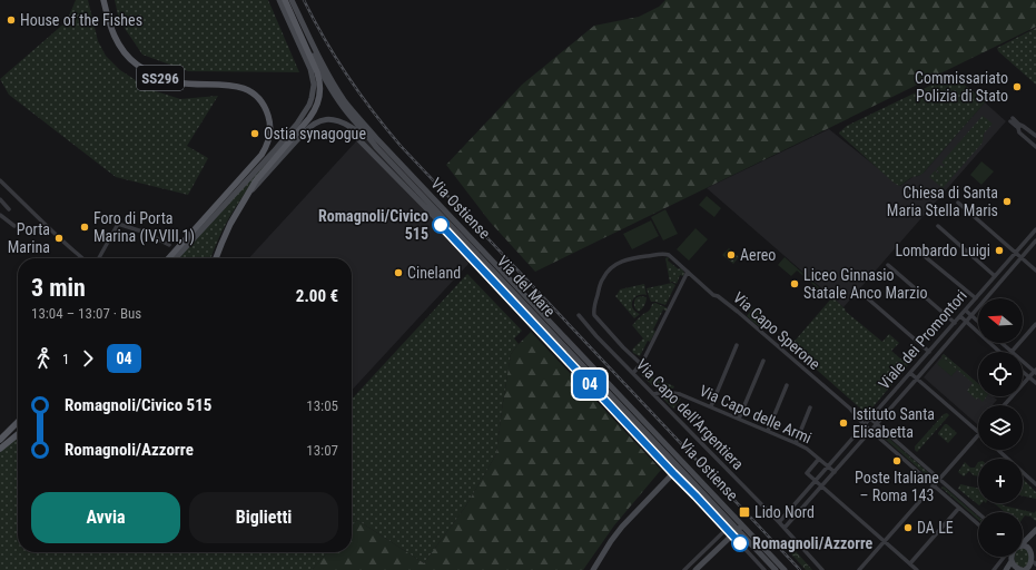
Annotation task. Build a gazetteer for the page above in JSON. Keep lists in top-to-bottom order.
{
  "streets": {
    "main road": ["SS296", "Via del Mare"],
    "street": [
      "Via Ostiense",
      "Via Capo Sperone",
      "Viale dei Promontori",
      "Via Capo dell'Argentiera",
      "Via Capo delle Armi"
    ]
  },
  "crossings": [
    ["Via Capo Sperone", "Viale dei Promontori"],
    ["Viale dei Promontori", "Via Capo dell'Argentiera"],
    ["Via Capo dell'Argentiera", "Via Capo delle Armi"]
  ],
  "places": {
    "other": [
      "House of the Fishes",
      "Commissariato Polizia di Stato",
      "Ostia synagogue",
      "Chiesa di Santa Maria Stella Maris",
      "Romagnoli/Civico 515",
      "Foro di Porta Marina (IV,VIII,1)",
      "Porta Marina",
      "Lombardo Luigi",
      "Aereo",
      "Cineland",
      "Liceo Ginnasio Statale Anco Marzio",
      "Istituto Santa Elisabetta",
      "Poste Italiane – Roma 143",
      "DA LE",
      "Romagnoli/Azzorre"
    ],
    "transit": ["Lido Nord"]
  },
  "lines": ["bus line 04"],
  "north": "left",
  "page": {
    "on_map": "04",
    "heading": ["3 min", "13:04 – 13:07 · Bus", "2.00 €"],
    "map_buttons": ["+", "−"],
    "legs": ["1", "04"],
    "list": [
      {
        "name": "Romagnoli/Civico 515",
        "value": "13:05"
      },
      {
        "name": "Romagnoli/Azzorre",
        "value": "13:07"
      }
    ],
    "buttons": ["Avvia", "Biglietti"]
  }
}
